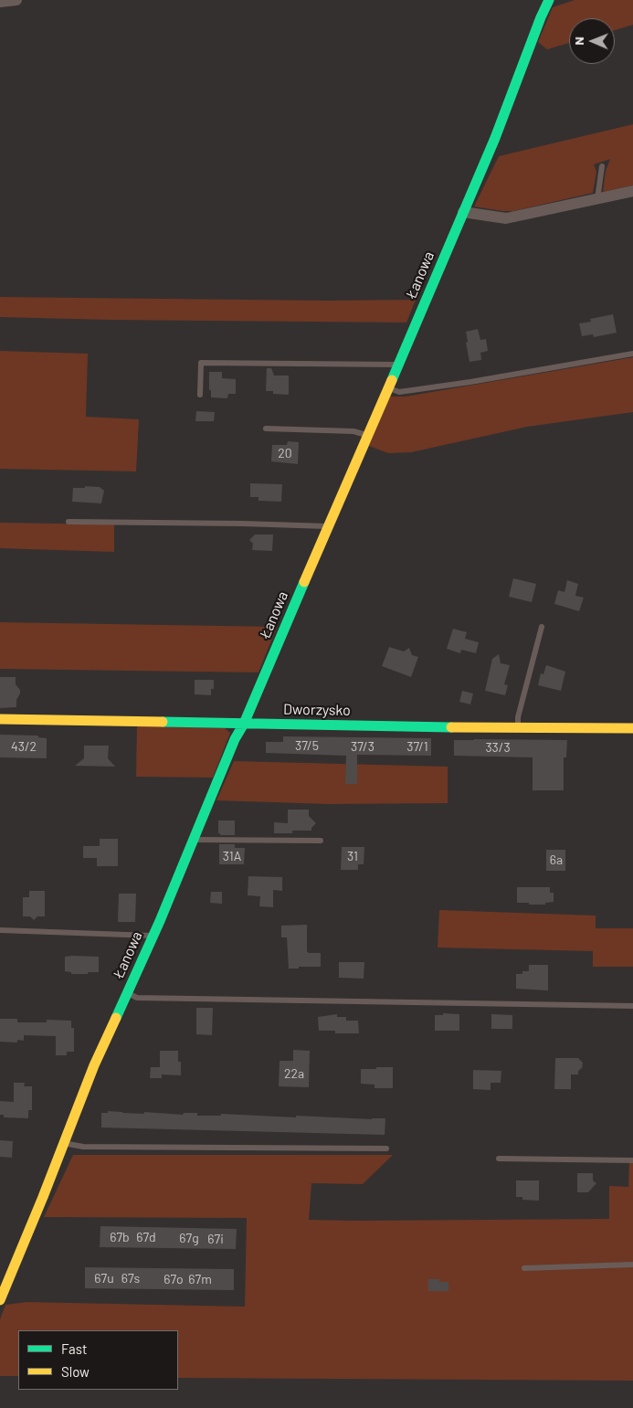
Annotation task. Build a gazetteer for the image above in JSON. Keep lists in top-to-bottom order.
{
  "streets": {
    "street": ["Łanowa", "Dworzysko"]
  },
  "crossings": [
    ["Łanowa", "Dworzysko"]
  ],
  "house_numbers": [
    "20",
    "37/5",
    "43/2",
    "37/3",
    "37/1",
    "33/3",
    "31A",
    "31",
    "6a",
    "22a",
    "67b",
    "67d",
    "67g",
    "67i",
    "67u",
    "67s",
    "67o",
    "67m"
  ],
  "legend": ["Fast", "Slow"],
  "north": "left"
}
